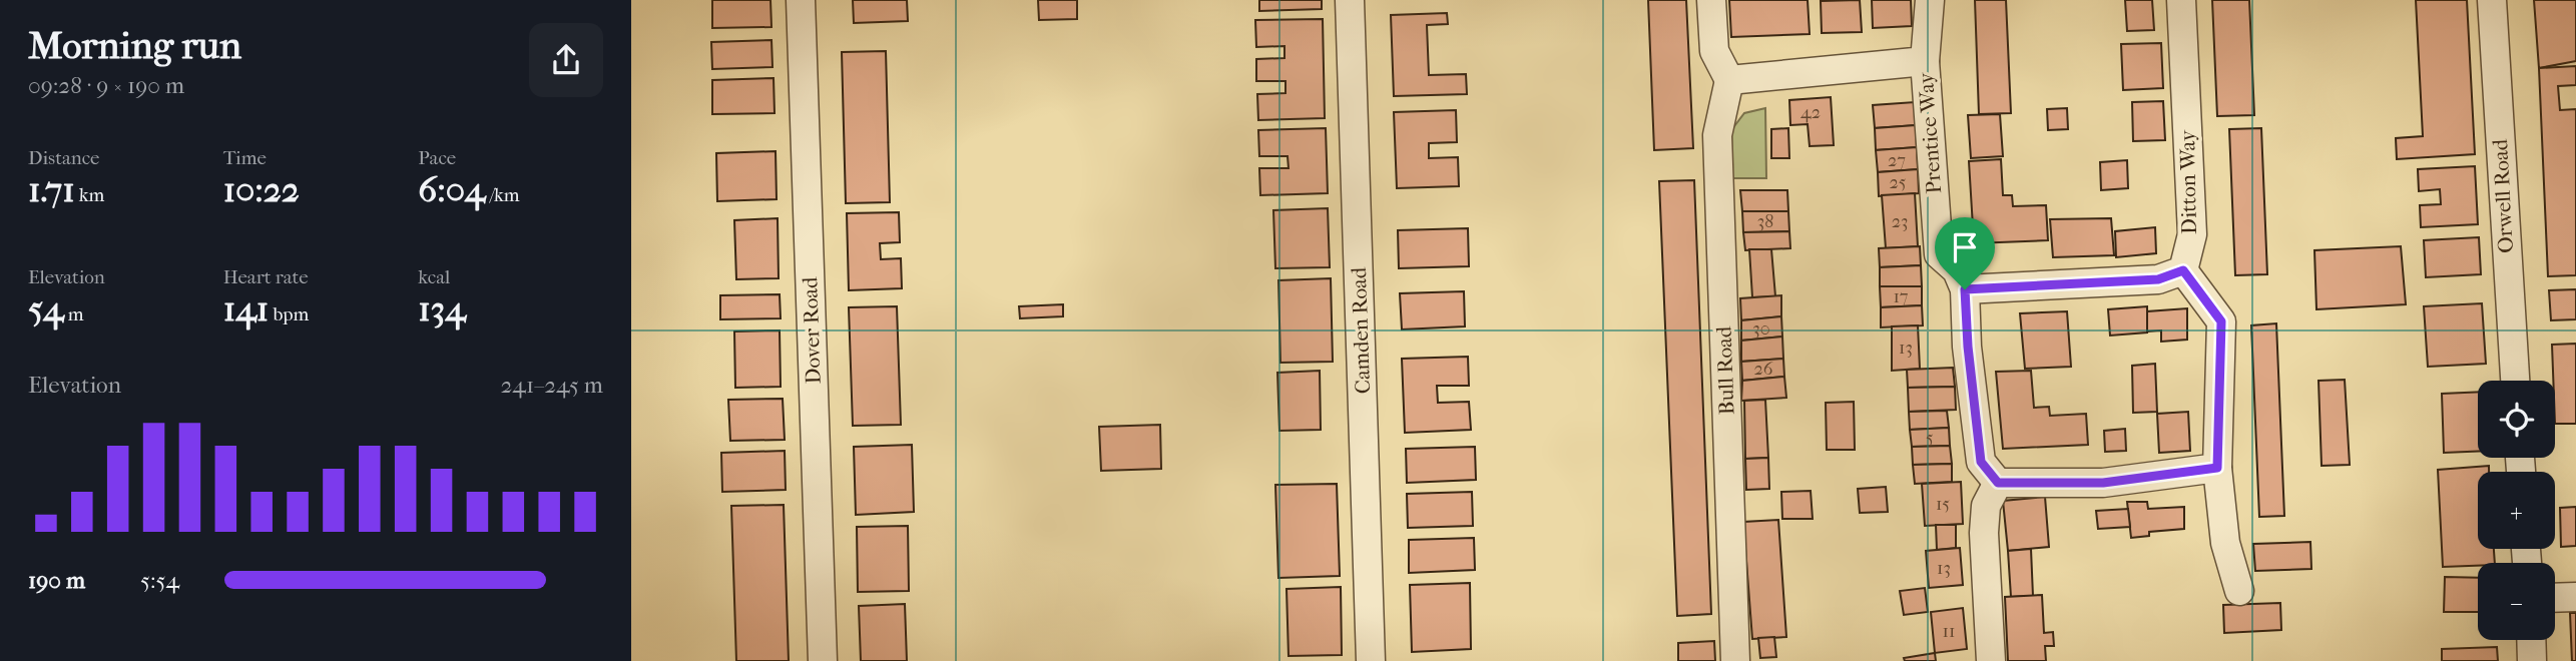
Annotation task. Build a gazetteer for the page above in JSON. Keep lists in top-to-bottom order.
{
  "streets": {
    "street": [
      "Prentice Way",
      "Ditton Way",
      "Orwell Road",
      "Dover Road",
      "Camden Road",
      "Bull Road"
    ]
  },
  "house_numbers": [
    "42",
    "27",
    "25",
    "38",
    "23",
    "17",
    "30",
    "13",
    "26",
    "5",
    "15",
    "13",
    "11"
  ],
  "page": {
    "heading": ["Morning run", "09:28 · 9 × 190 m"],
    "stats": [
      ["Distance", "1.71 km"],
      ["Time", "10:22"],
      ["Pace", "6:04 /km"],
      ["Elevation", "54 m"],
      ["Heart rate", "141 bpm"],
      ["kcal", "134"]
    ],
    "chart": ["Elevation", "241–245 m"],
    "map_buttons": ["+", "−"],
    "list": [
      {
        "name": "190 m",
        "note": "5:54"
      }
    ]
  }
}
